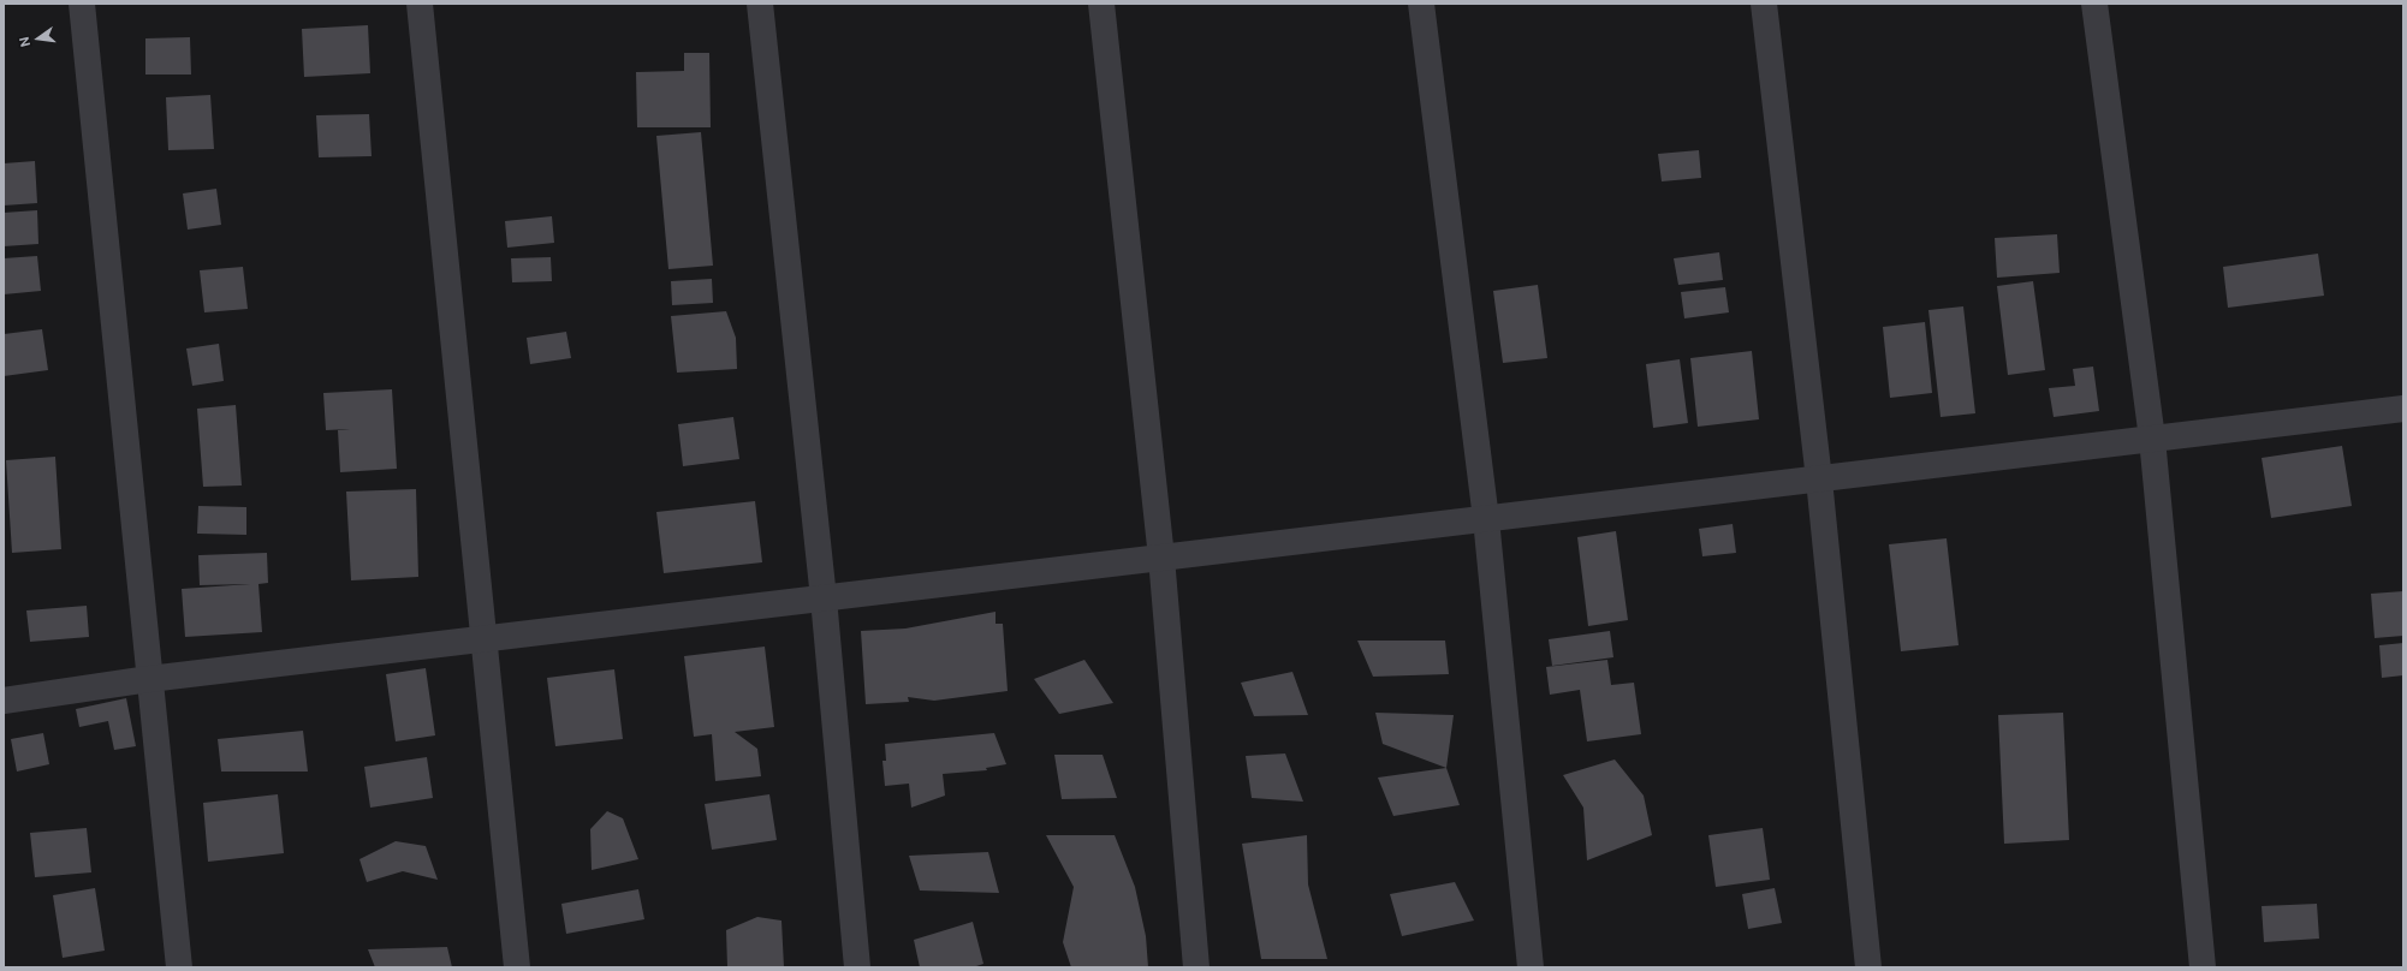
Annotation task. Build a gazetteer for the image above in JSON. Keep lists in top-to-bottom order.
{
  "north": "left"
}
